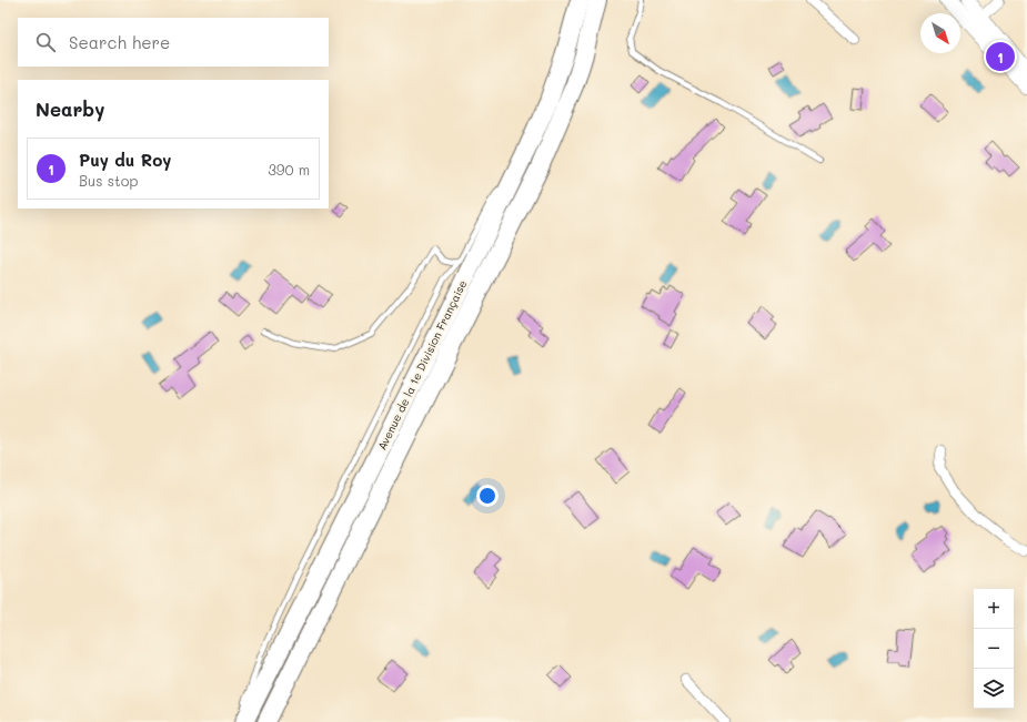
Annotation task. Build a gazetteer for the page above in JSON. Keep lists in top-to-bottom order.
{
  "streets": {
    "highway": ["Avenue de la 1e Division Française"]
  },
  "north": "bottom right",
  "page": {
    "search": "Search here",
    "pins": "1",
    "heading": "Nearby",
    "list": [
      {
        "mark": "1",
        "name": "Puy du Roy",
        "note": "Bus stop",
        "value": "390 m"
      }
    ],
    "map_buttons": ["+", "−"]
  }
}
